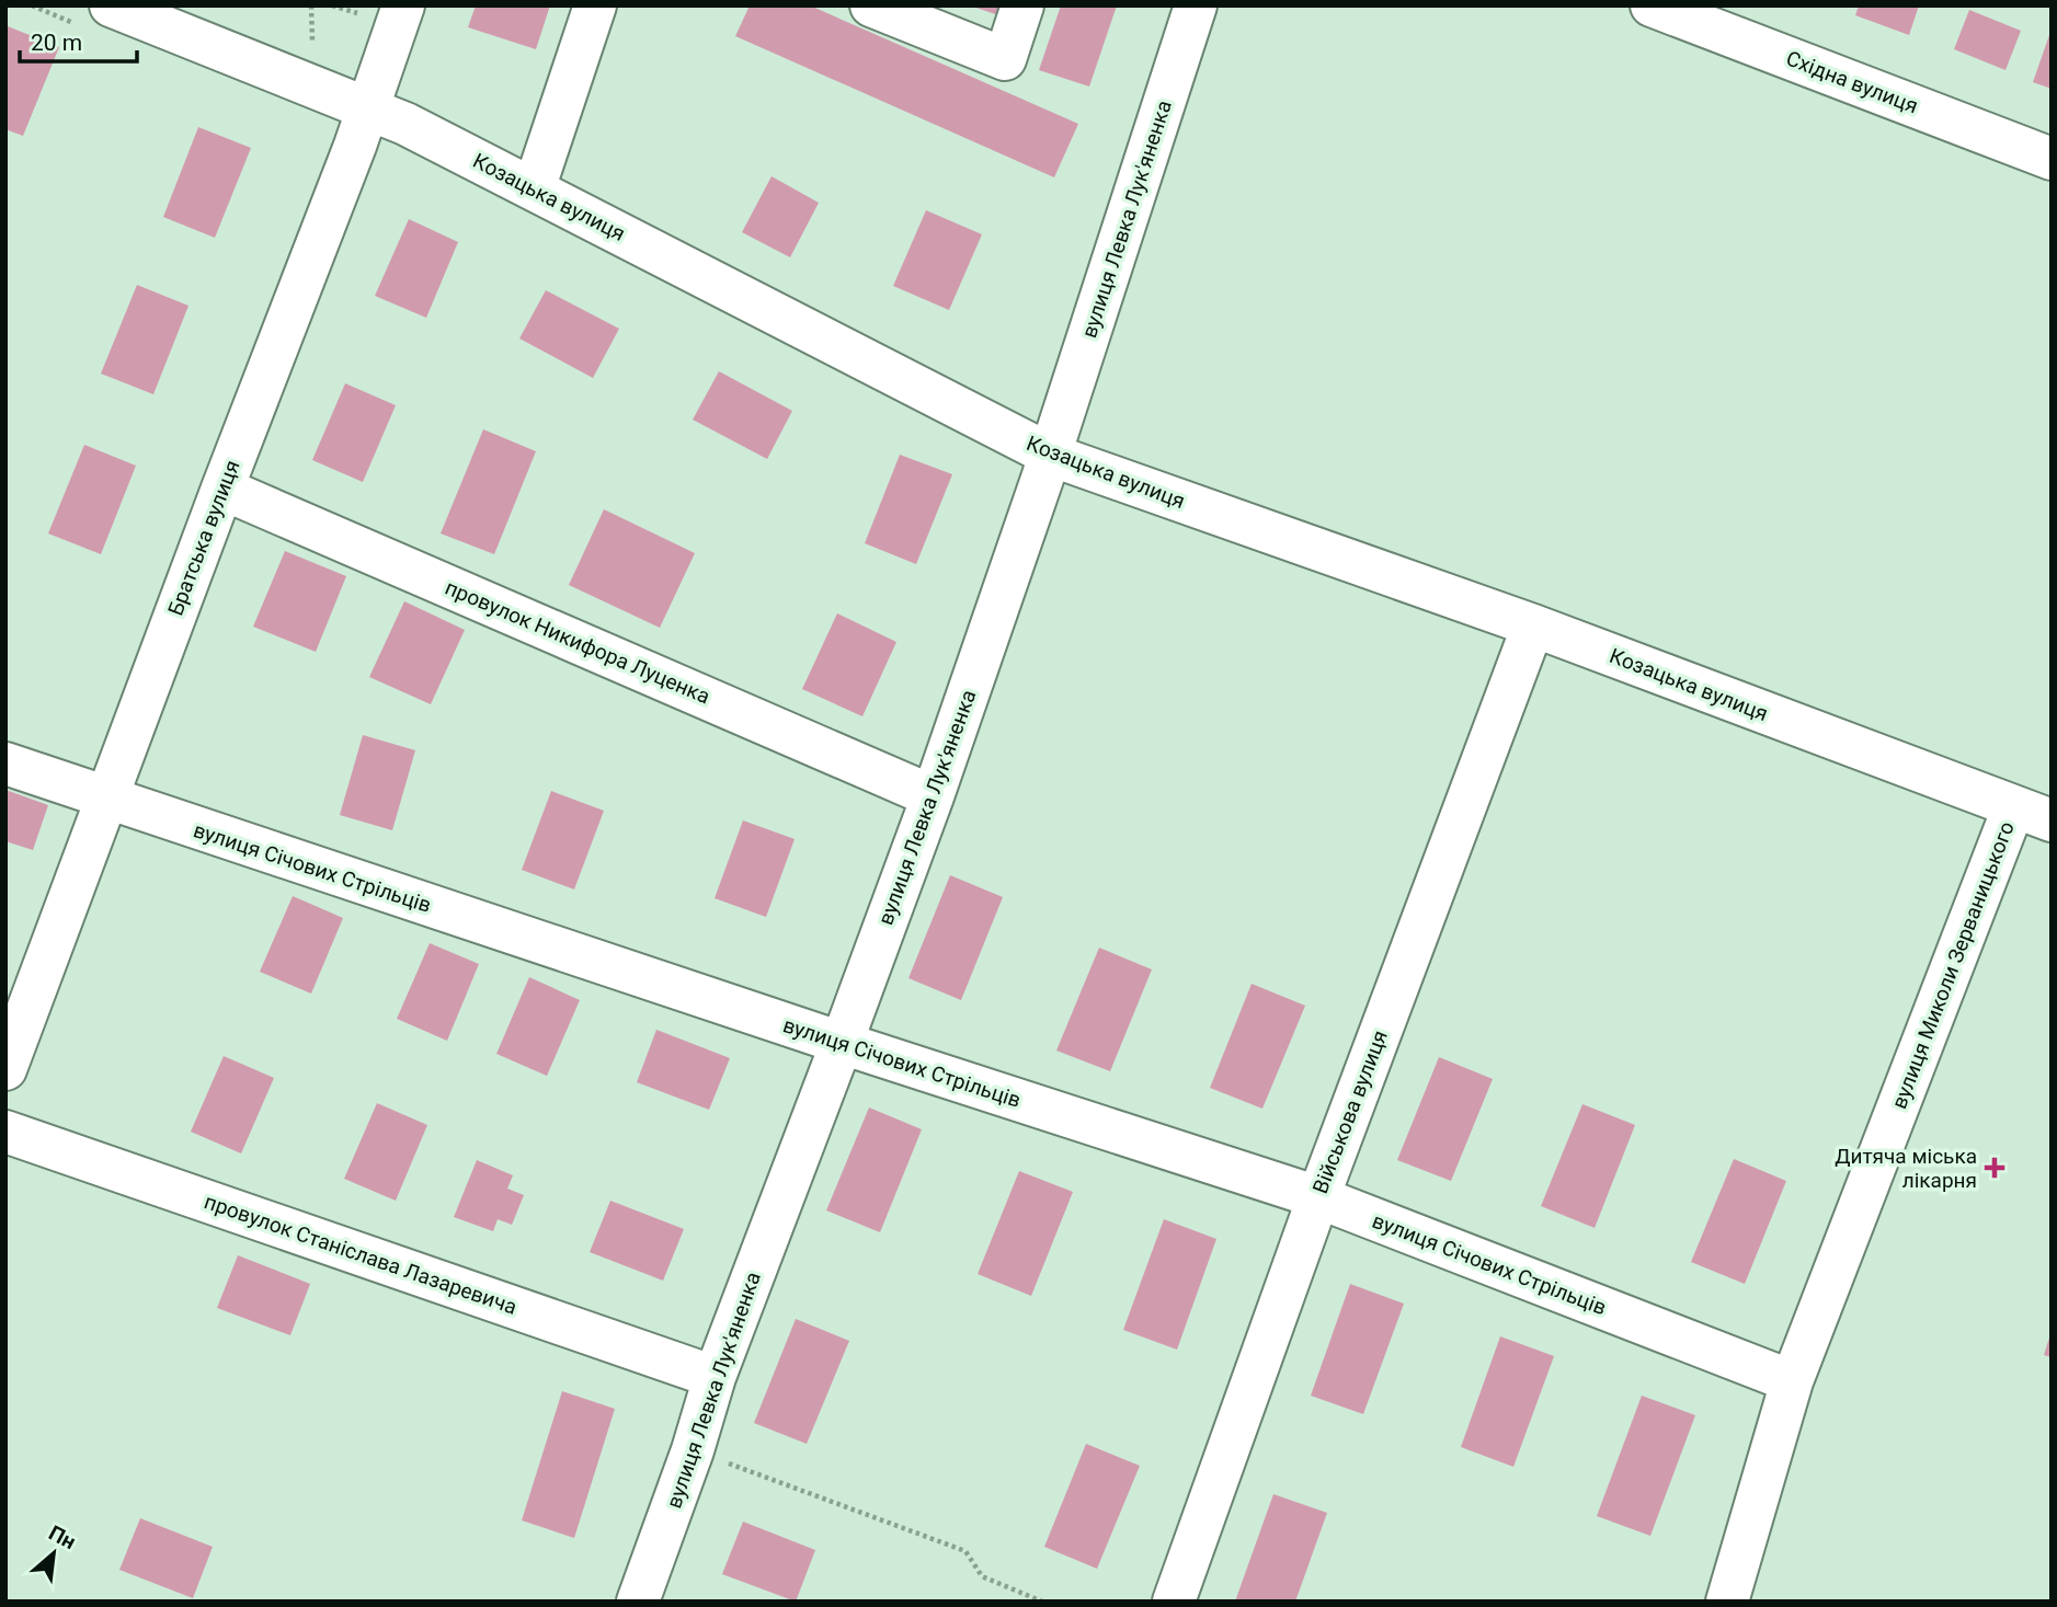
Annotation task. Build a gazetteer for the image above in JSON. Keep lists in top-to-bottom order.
{
  "streets": {
    "street": [
      "Східна вулиця",
      "Козацька вулиця",
      "вулиця Левка Лук'яненка",
      "Братська вулиця",
      "провулок Никифора Луценка",
      "вулиця Січових Стрільців",
      "вулиця Миколи Зерваницького",
      "Військова вулиця",
      "провулок Станіслава Лазаревича"
    ]
  },
  "crossings": [
    ["Козацька вулиця", "вулиця Левка Лук'яненка"],
    ["Козацька вулиця", "Братська вулиця"],
    ["Козацька вулиця", "вулиця Миколи Зерваницького"],
    ["Козацька вулиця", "Військова вулиця"],
    ["вулиця Левка Лук'яненка", "провулок Никифора Луценка"],
    ["вулиця Левка Лук'яненка", "вулиця Січових Стрільців"],
    ["вулиця Левка Лук'яненка", "провулок Станіслава Лазаревича"],
    ["Братська вулиця", "провулок Никифора Луценка"],
    ["Братська вулиця", "вулиця Січових Стрільців"],
    ["вулиця Січових Стрільців", "вулиця Миколи Зерваницького"],
    ["вулиця Січових Стрільців", "Військова вулиця"]
  ],
  "places": {
    "health": ["Дитяча міська лікарня"]
  },
  "scale_bar": "20 m",
  "north": "top right"
}
